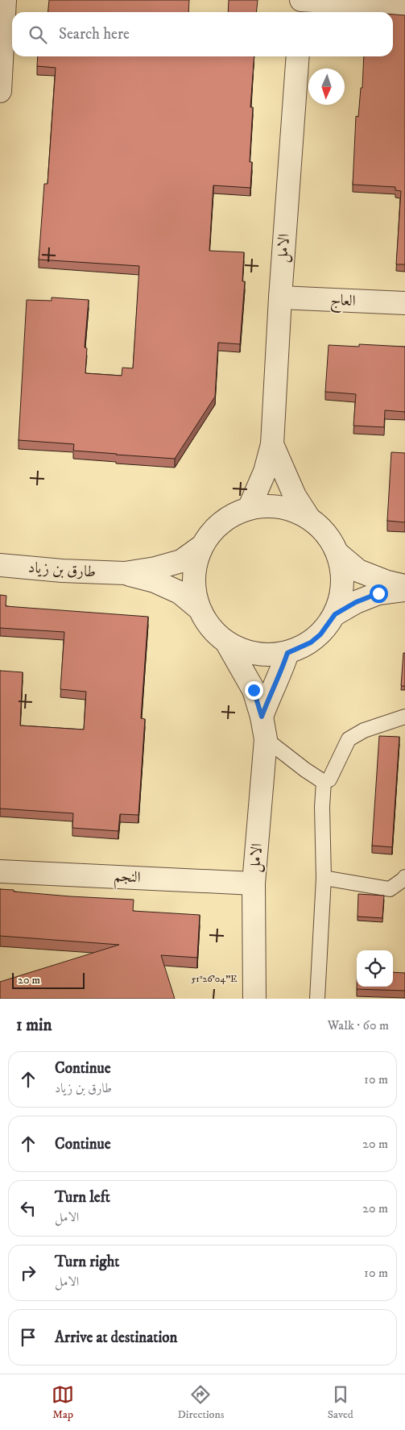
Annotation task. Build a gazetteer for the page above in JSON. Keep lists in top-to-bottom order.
{
  "streets": {
    "street": [
      "الامل",
      "العاج",
      "طارق بن زياد",
      "النجم"
    ]
  },
  "crossings": [
    ["الامل", "العاج"],
    ["الامل", "النجم"]
  ],
  "scale_bar": "20 m",
  "north": "bottom",
  "page": {
    "search": "Search here",
    "scale": "20 m",
    "heading": ["1 min", "Walk · 60 m"],
    "list": [
      ["Continue", "طارق بن زياد", "10 m"],
      ["Continue", "20 m"],
      ["Turn left", "الامل", "20 m"],
      ["Turn right", "الامل", "10 m"],
      "Arrive at destination"
    ],
    "nav": ["Map", "Directions", "Saved"]
  },
  "coordinates": ["51°26'04\"E"]
}
